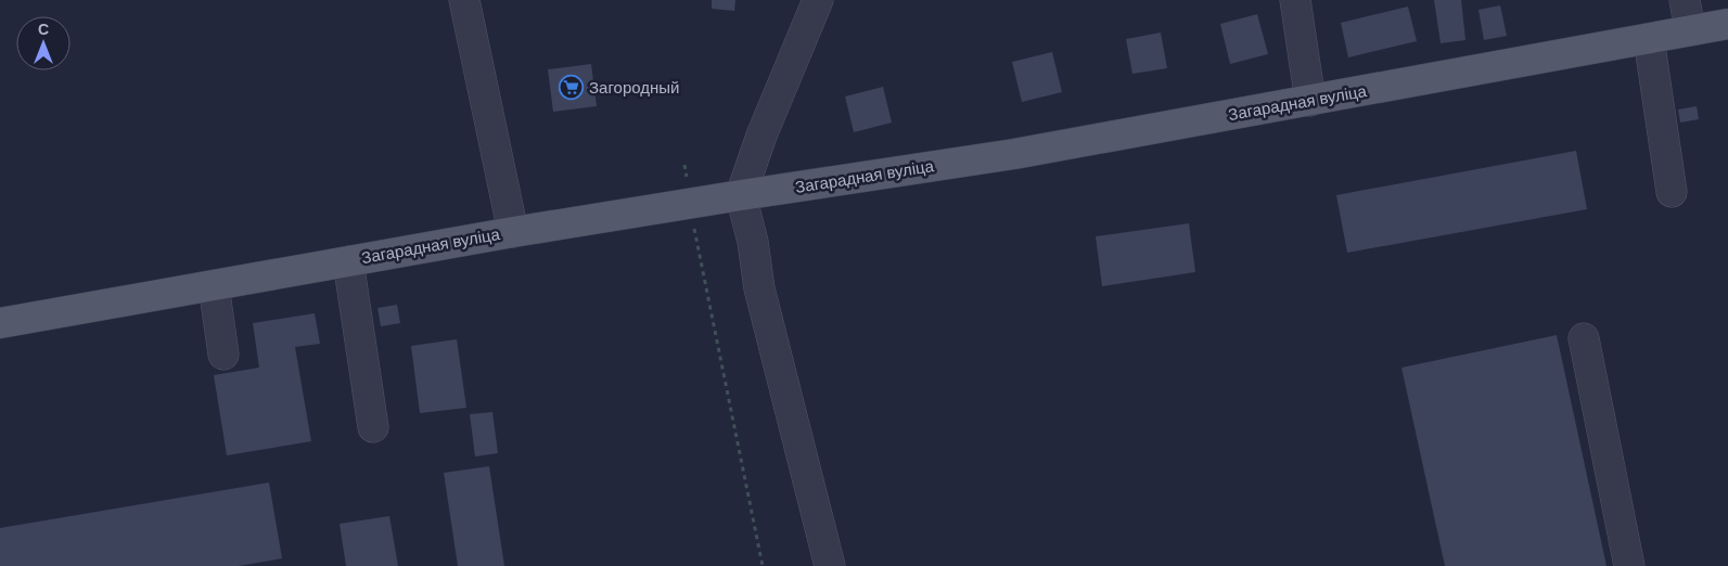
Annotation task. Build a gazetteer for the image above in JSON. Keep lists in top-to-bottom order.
{
  "streets": {
    "main road": ["Загарадная вуліца"]
  },
  "places": {
    "supermarket": ["Загородный"]
  },
  "north": "top"
}
